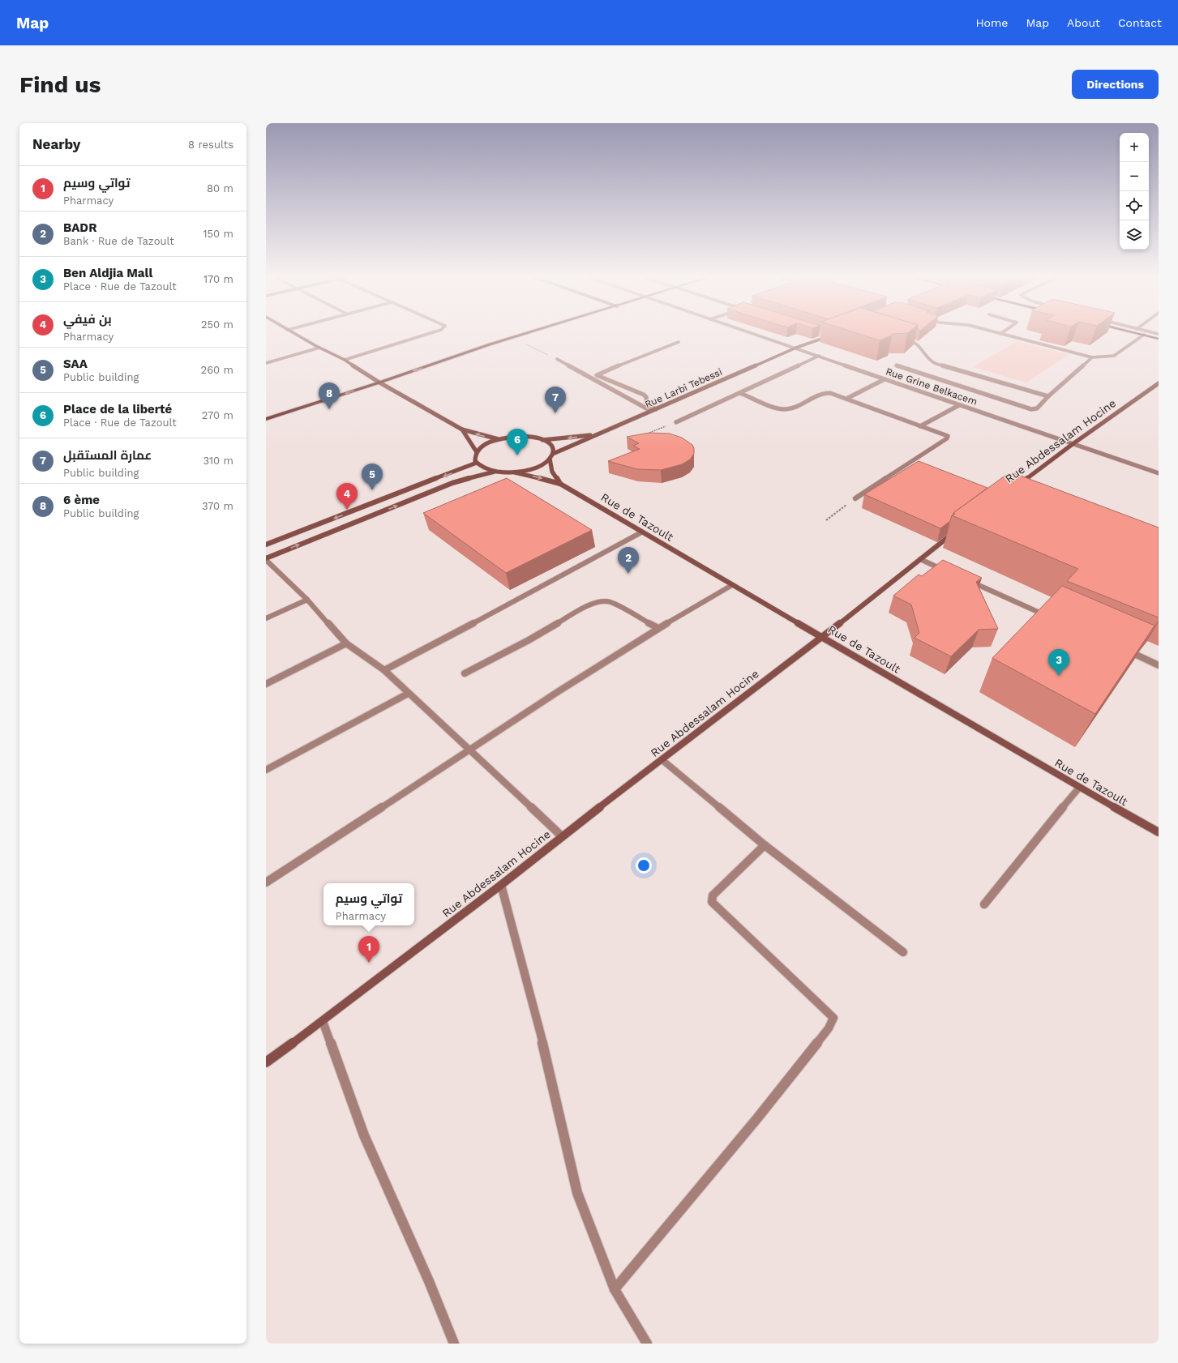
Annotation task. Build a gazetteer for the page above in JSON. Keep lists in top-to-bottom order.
{
  "streets": {
    "main road": ["Rue Larbi Tebessi", "Rue Abdessalam Hocine", "Rue de Tazoult"],
    "street": ["Rue Grine Belkacem"]
  },
  "crossings": [
    ["Rue Grine Belkacem", "Rue Larbi Tebessi"],
    ["Rue Grine Belkacem", "Rue Abdessalam Hocine"],
    ["Rue Abdessalam Hocine", "Rue de Tazoult"]
  ],
  "page": {
    "header": "Map",
    "nav": [
      "Home",
      "Map",
      "About",
      "Contact"
    ],
    "buttons": "Directions",
    "title": "Find us",
    "heading": ["Nearby", "8 results"],
    "map_buttons": ["+", "−"],
    "list": [
      {
        "mark": "1",
        "name": "تواتي وسيم",
        "note": "Pharmacy",
        "value": "80 m"
      },
      {
        "mark": "2",
        "name": "BADR",
        "note": "Bank · Rue de Tazoult",
        "value": "150 m"
      },
      {
        "mark": "3",
        "name": "Ben Aldjia Mall",
        "note": "Place · Rue de Tazoult",
        "value": "170 m"
      },
      {
        "mark": "4",
        "name": "بن فيفي",
        "note": "Pharmacy",
        "value": "250 m"
      },
      {
        "mark": "5",
        "name": "SAA",
        "note": "Public building",
        "value": "260 m"
      },
      {
        "mark": "6",
        "name": "Place de la liberté",
        "note": "Place · Rue de Tazoult",
        "value": "270 m"
      },
      {
        "mark": "7",
        "name": "عمارة المستقبل",
        "note": "Public building",
        "value": "310 m"
      },
      {
        "mark": "8",
        "name": "6 ème",
        "note": "Public building",
        "value": "370 m"
      }
    ],
    "pins": [
      "8",
      "7",
      "6",
      "5",
      "4",
      "2",
      "3",
      "1"
    ],
    "popup": ["تواتي وسيم", "Pharmacy"]
  }
}
